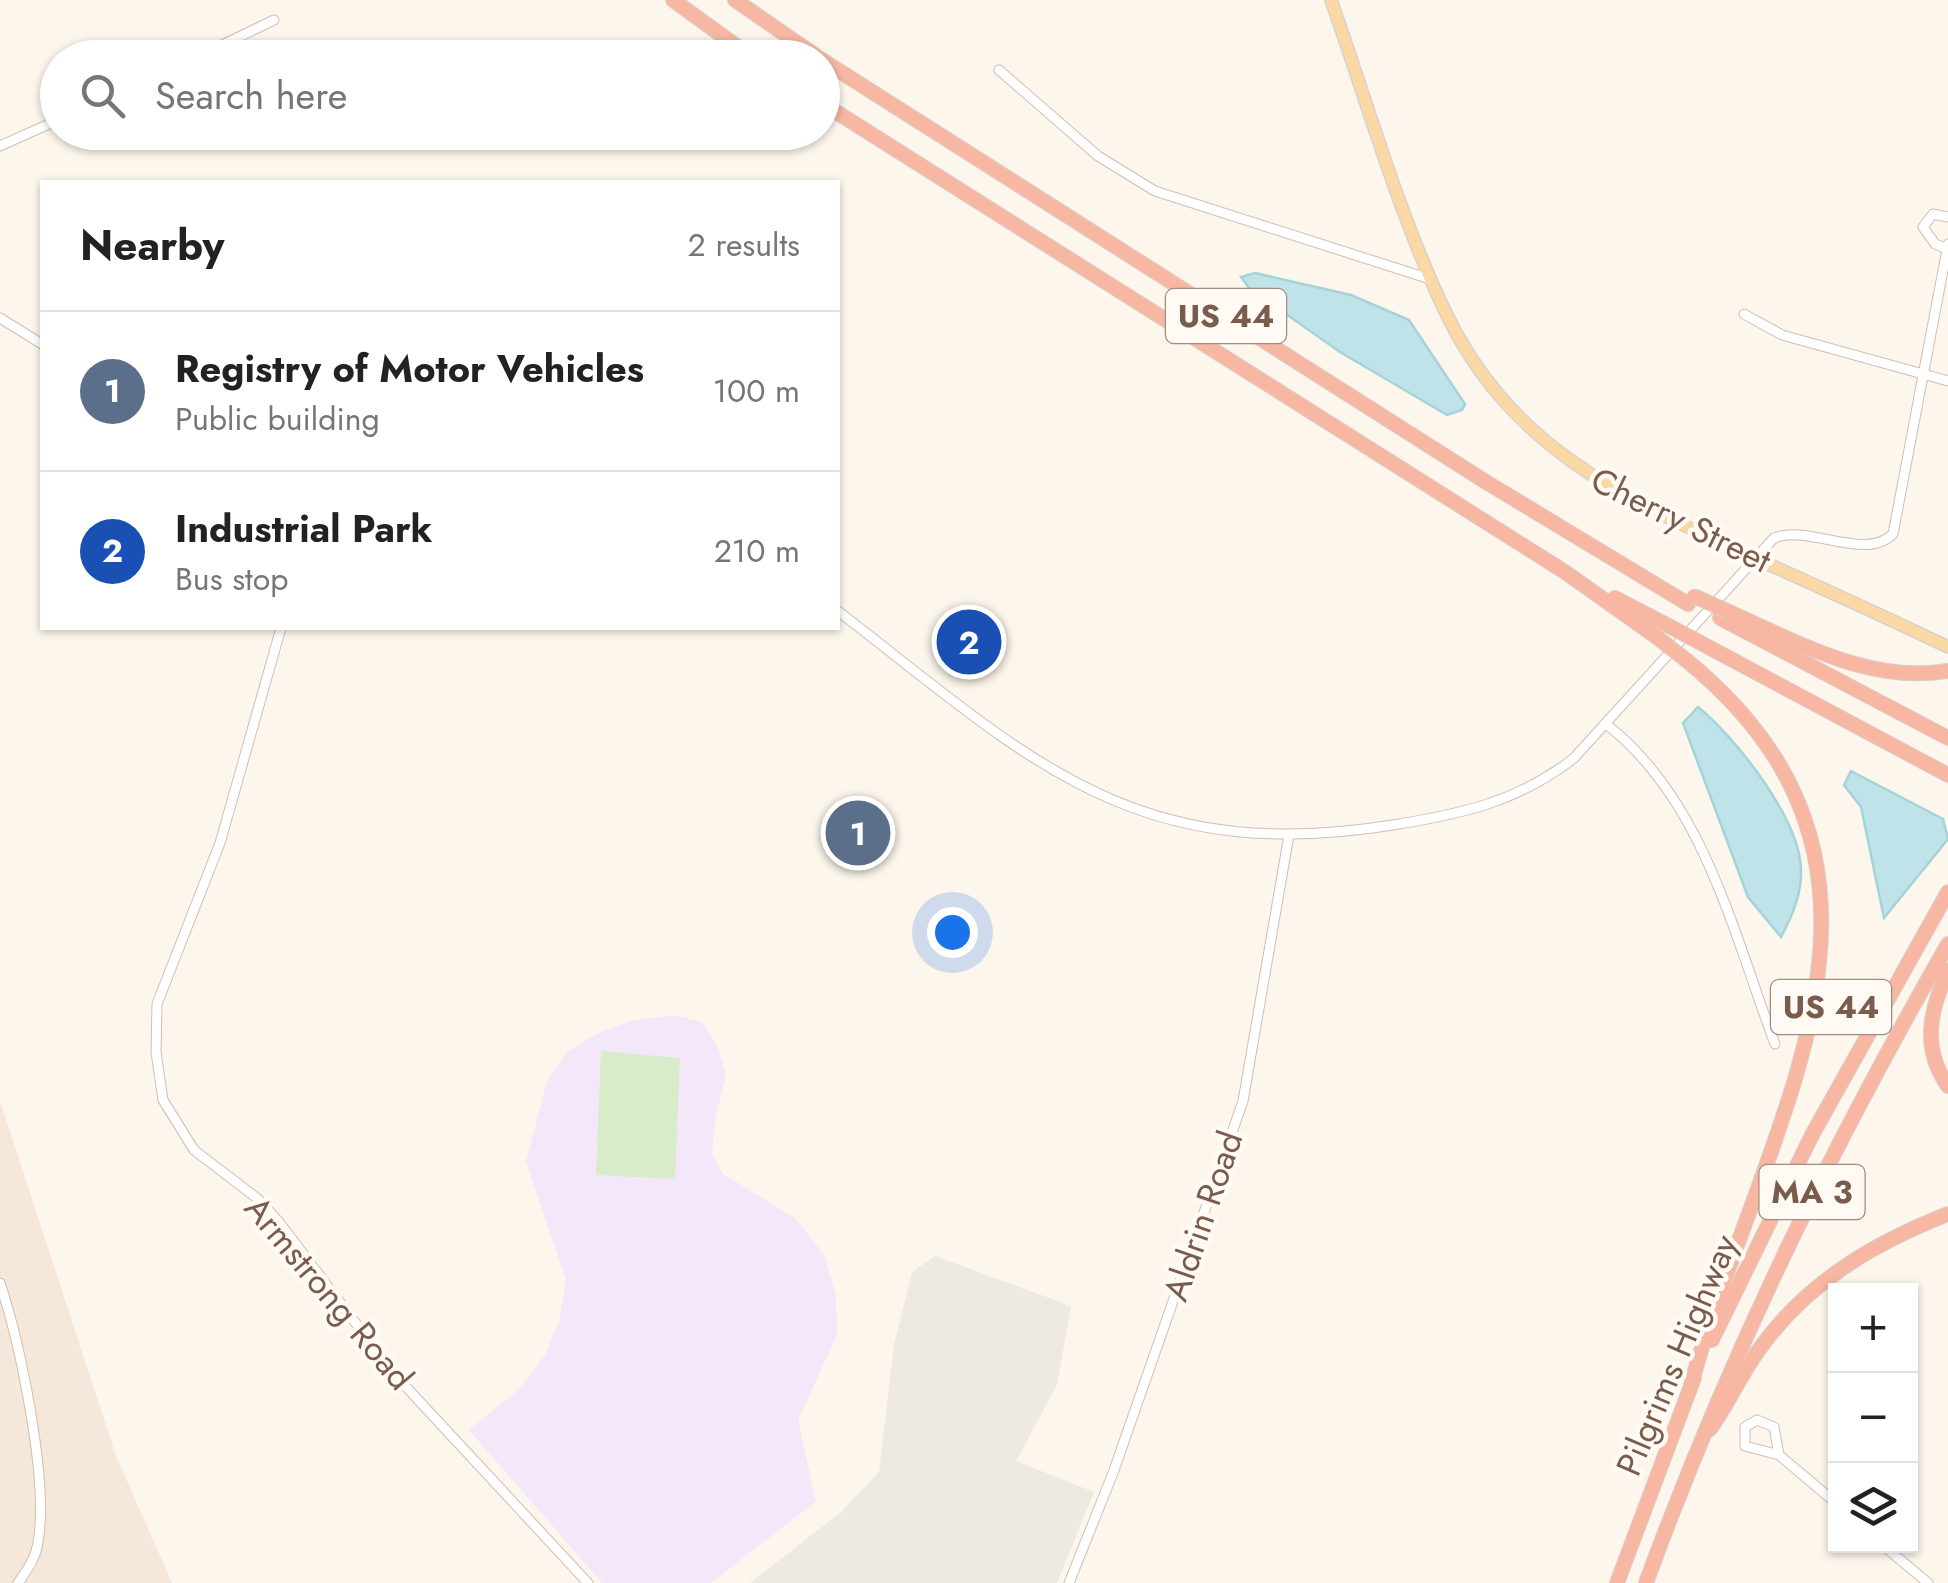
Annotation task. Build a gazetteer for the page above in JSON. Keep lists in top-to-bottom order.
{
  "streets": {
    "highway": ["US 44", "MA 3", "Pilgrims Highway"],
    "main road": ["Cherry Street"],
    "street": ["Aldrin Road", "Armstrong Road"]
  },
  "crossings": [
    ["US 44", "Pilgrims Highway"]
  ],
  "page": {
    "search": "Search here",
    "heading": ["Nearby", "2 results"],
    "list": [
      {
        "mark": "1",
        "name": "Registry of Motor Vehicles",
        "note": "Public building",
        "value": "100 m"
      },
      {
        "mark": "2",
        "name": "Industrial Park",
        "note": "Bus stop",
        "value": "210 m"
      }
    ],
    "pins": ["2", "1"],
    "map_buttons": ["+", "−"]
  }
}
